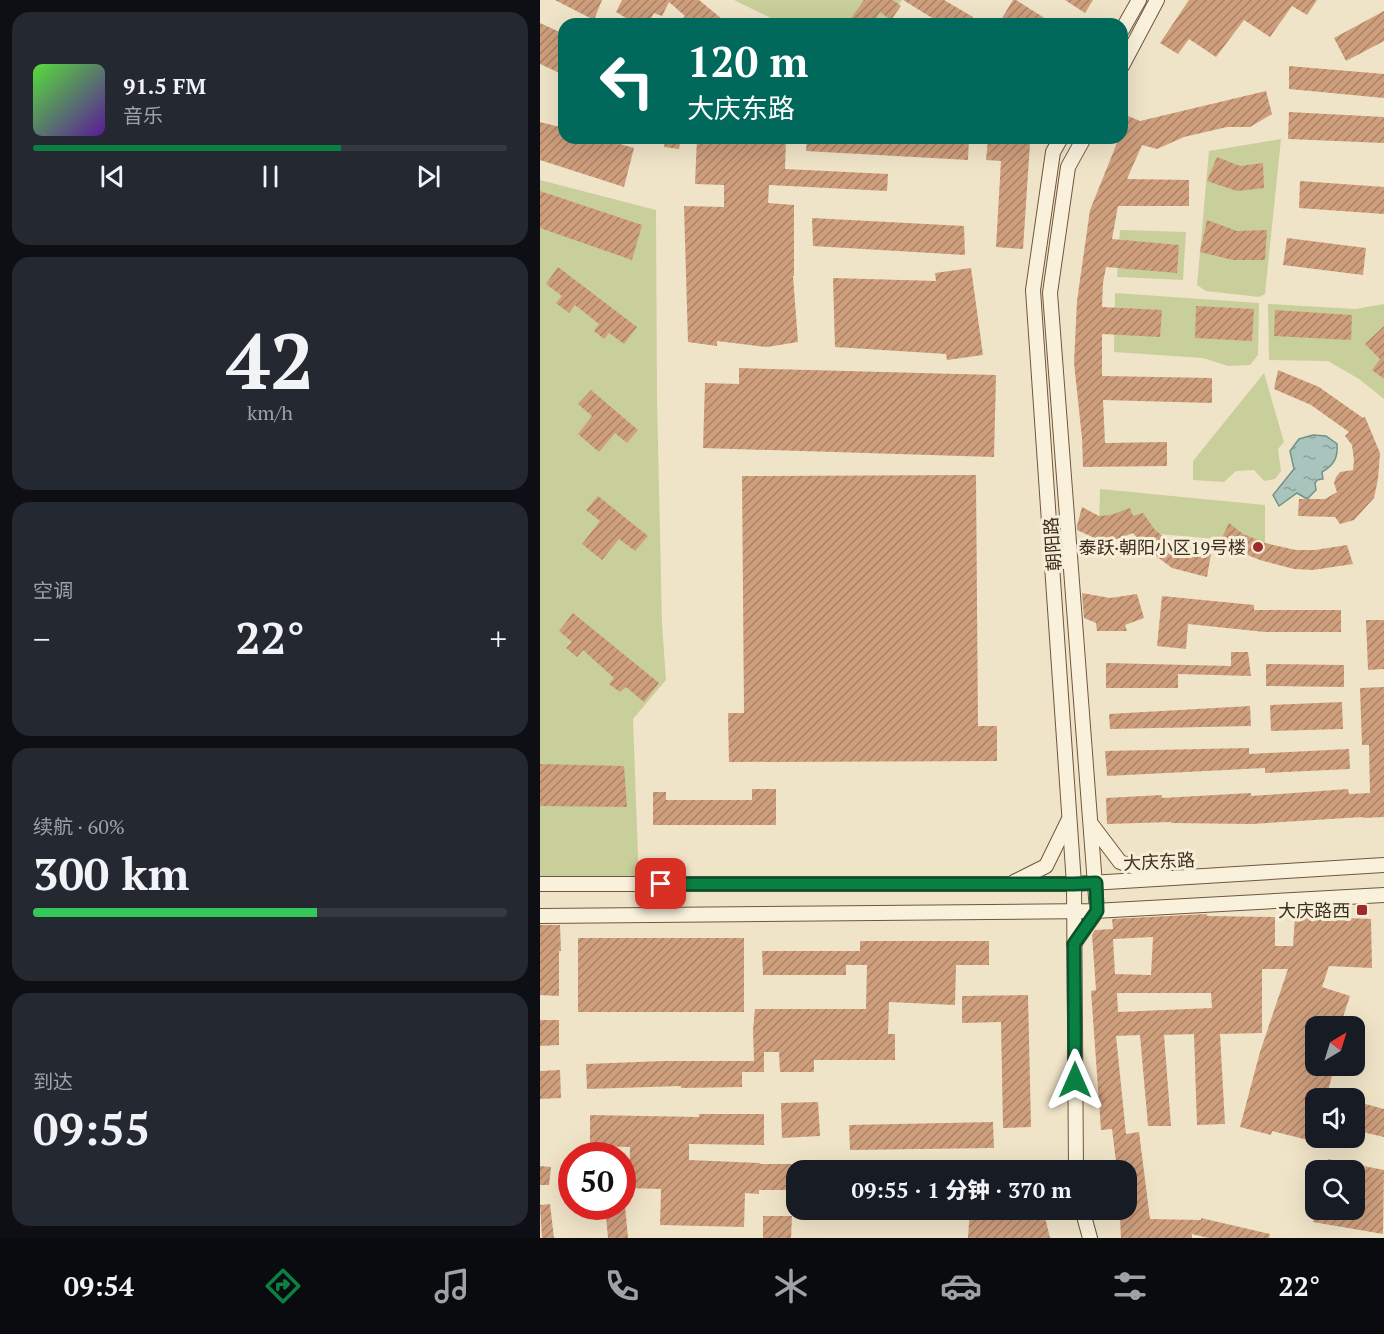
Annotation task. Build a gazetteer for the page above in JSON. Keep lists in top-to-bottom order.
{
  "streets": {
    "main road": ["朝阳路", "大庆东路"]
  },
  "crossings": [
    ["朝阳路", "大庆东路"]
  ],
  "places": {
    "other": ["泰跃·朝阳小区19号楼"],
    "transit": ["大庆路西"]
  },
  "north": "top right",
  "page": {
    "turn": ["120 m", "大庆东路"],
    "song": ["91.5 FM", "音乐"],
    "tile": [
      ["42", "km/h"],
      "空调",
      ["续航 · 60%", "300 km"],
      ["到达", "09:55"]
    ],
    "heat": ["−", "22°", "+"],
    "limit": "50",
    "trip": "09:55 · 1 分钟 · 370 m",
    "tabs": ["09:54", "22°"]
  }
}
